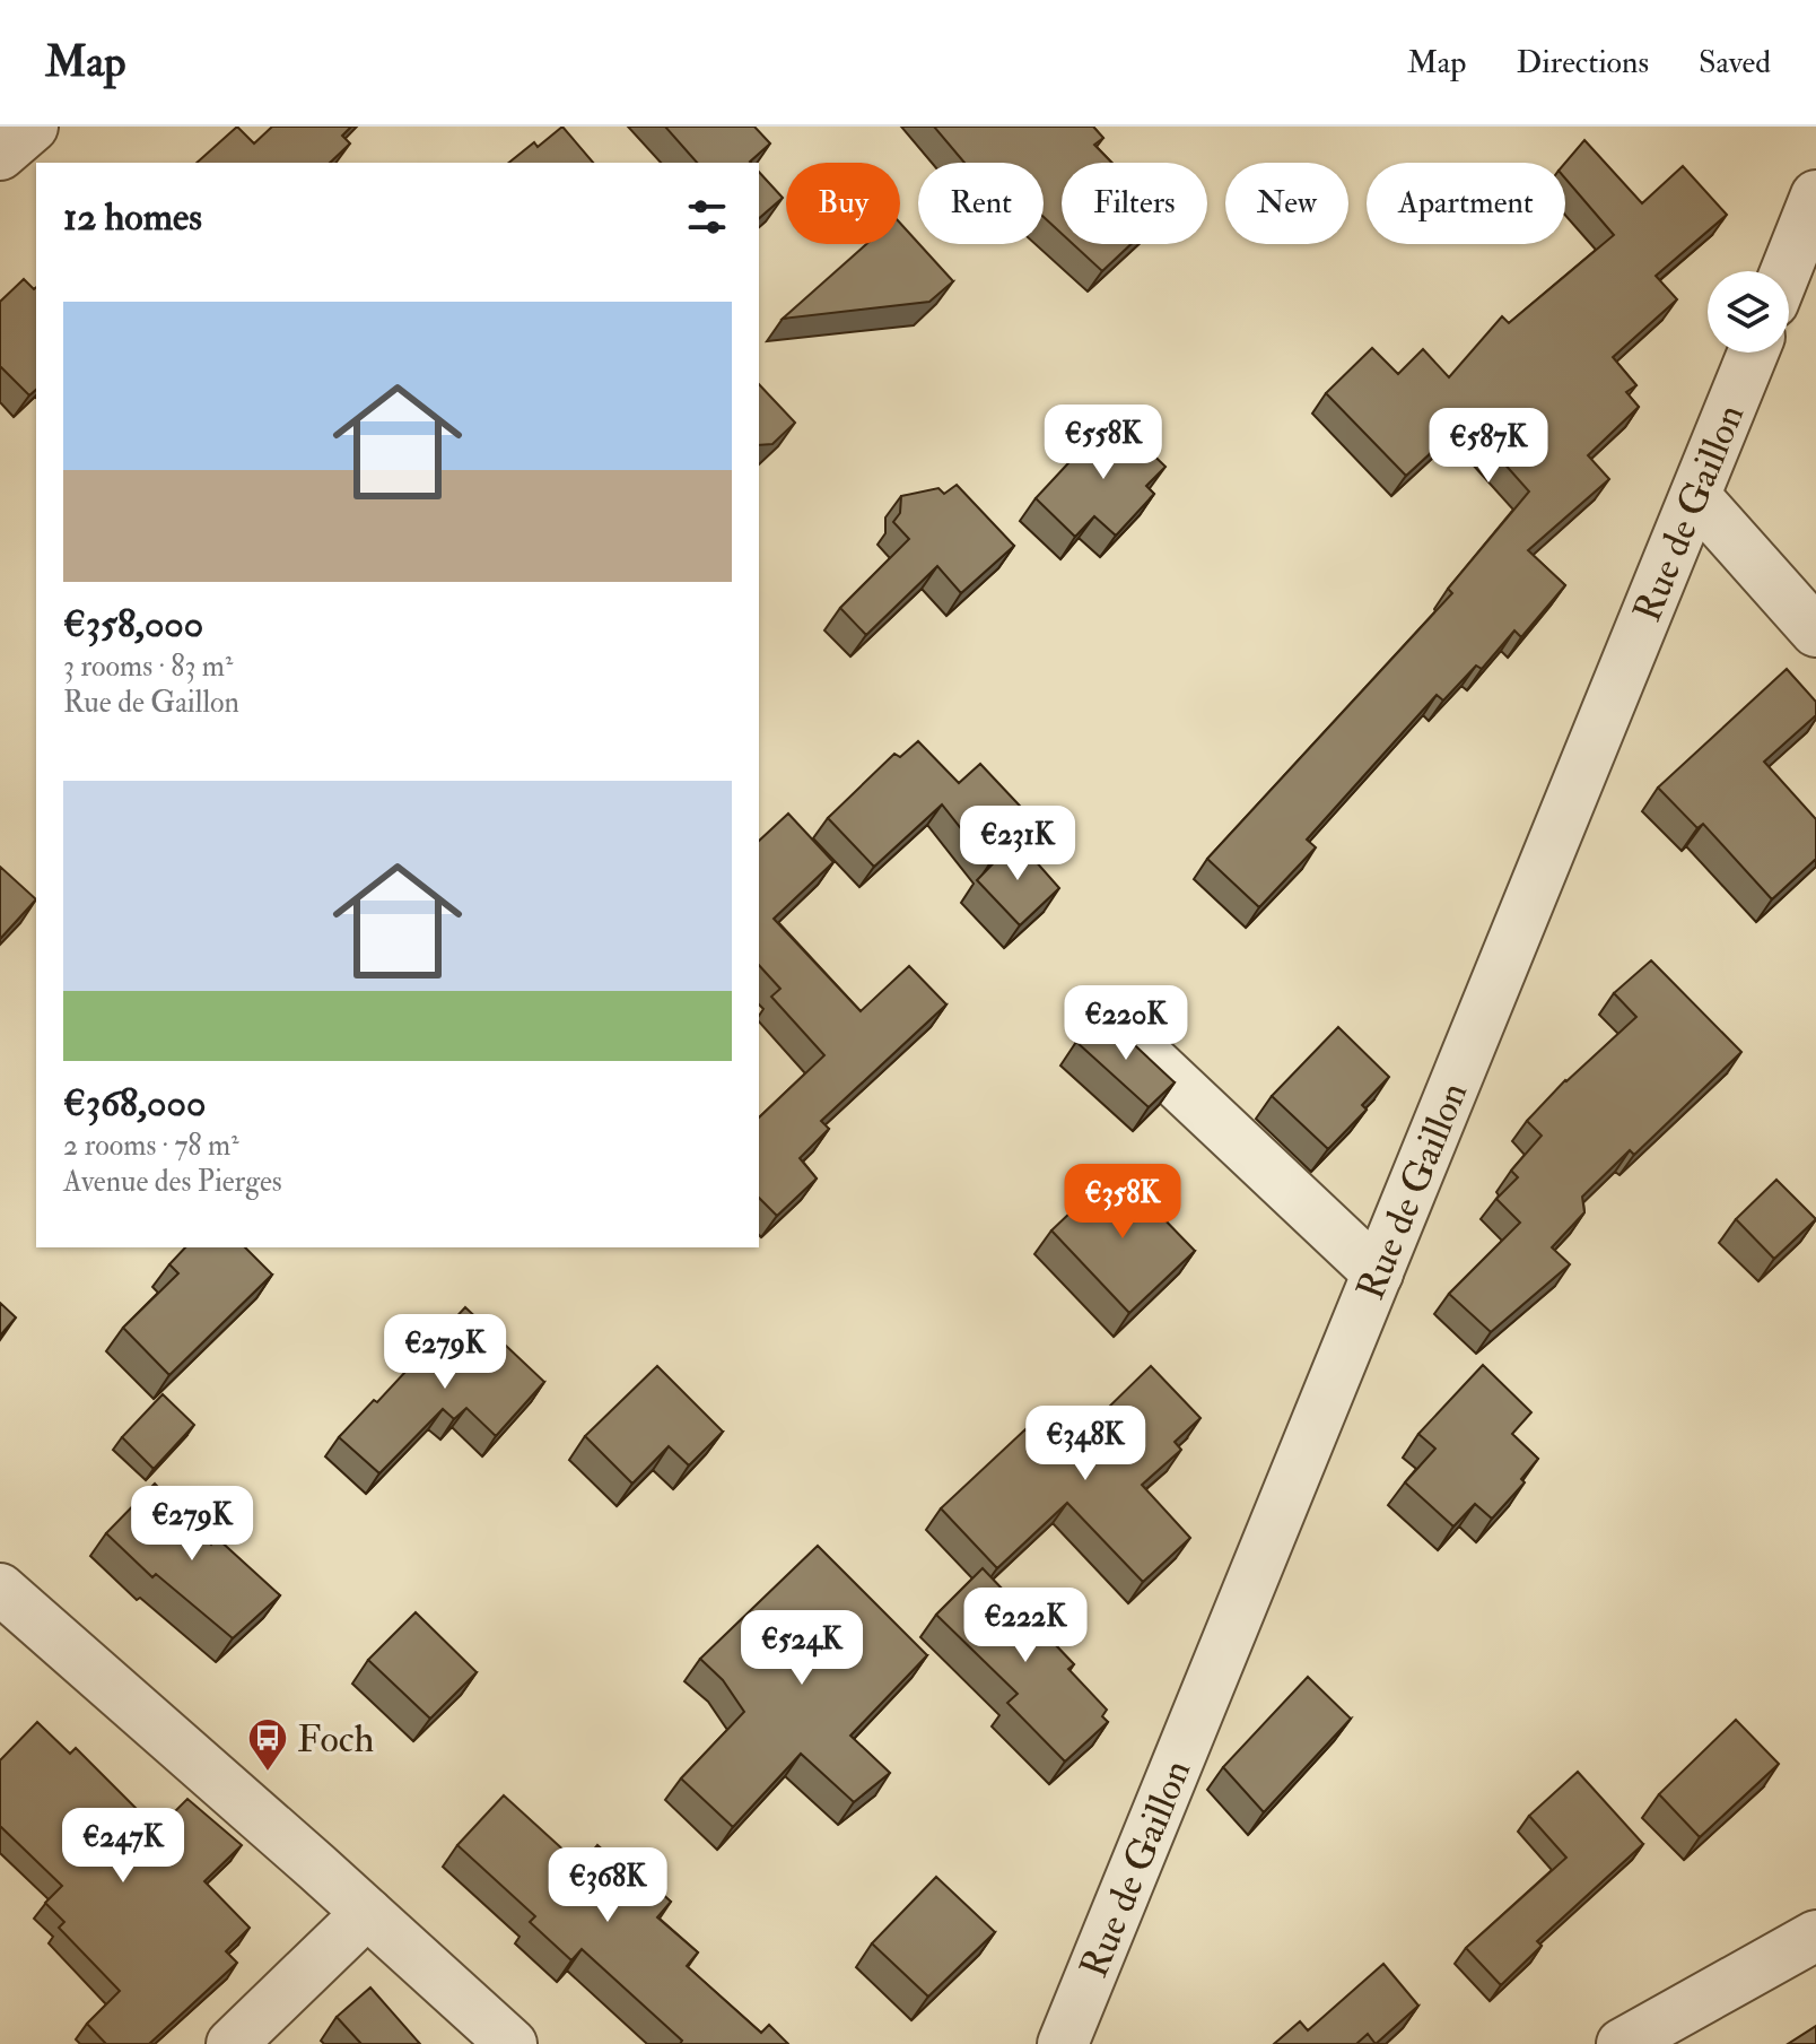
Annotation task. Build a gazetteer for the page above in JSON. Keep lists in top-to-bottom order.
{
  "streets": {
    "street": ["Rue de Gaillon"]
  },
  "places": {
    "bus stop": ["Foch"]
  },
  "page": {
    "header": "Map",
    "nav": ["Map", "Directions", "Saved"],
    "chip": [
      "Buy",
      "Rent",
      "Filters",
      "New",
      "Apartment"
    ],
    "heading": "12 homes",
    "list": [
      {
        "name": "€358,000",
        "note": "3 rooms · 83 m² · Rue de Gaillon"
      },
      {
        "name": "€368,000",
        "note": "2 rooms · 78 m² · Avenue des Pierges"
      }
    ],
    "price": [
      "€558K",
      "€587K",
      "€231K",
      "€220K",
      "€358K",
      "€279K",
      "€348K",
      "€279K",
      "€222K",
      "€524K",
      "€247K",
      "€368K"
    ]
  }
}
